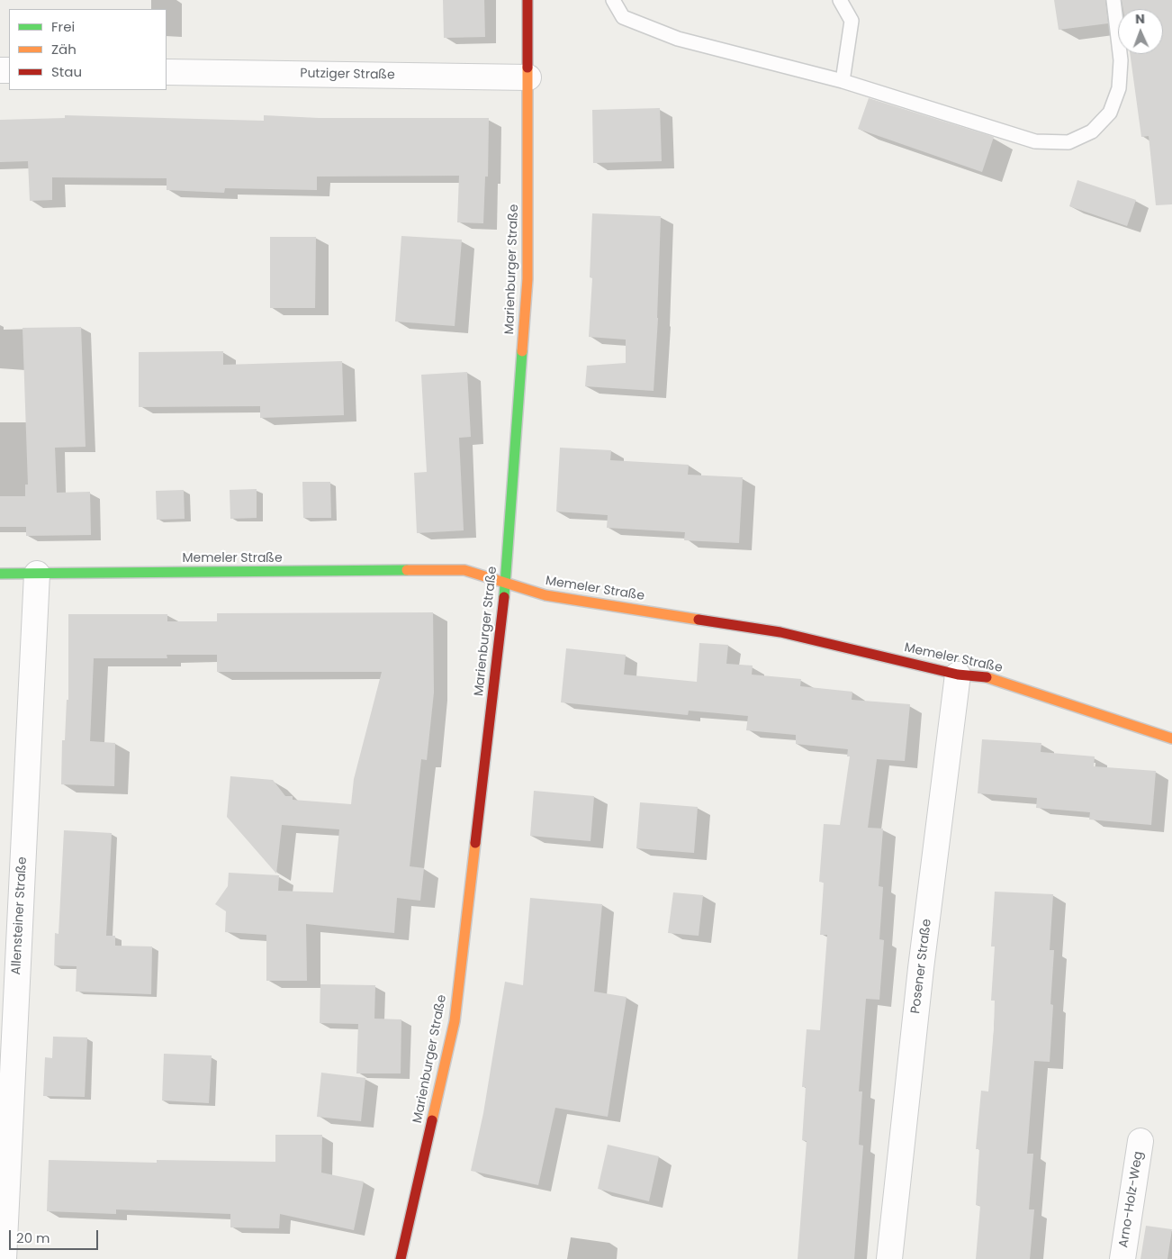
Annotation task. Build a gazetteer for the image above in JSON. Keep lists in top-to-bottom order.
{
  "streets": {
    "street": [
      "Putziger Straße",
      "Marienburger Straße",
      "Memeler Straße",
      "Allensteiner Straße",
      "Posener Straße",
      "Arno-Holz-Weg"
    ]
  },
  "crossings": [
    ["Putziger Straße", "Marienburger Straße"],
    ["Marienburger Straße", "Memeler Straße"],
    ["Memeler Straße", "Allensteiner Straße"],
    ["Memeler Straße", "Posener Straße"]
  ],
  "legend": ["Frei", "Zäh", "Stau"],
  "scale_bar": "20 m",
  "north": "top"
}
